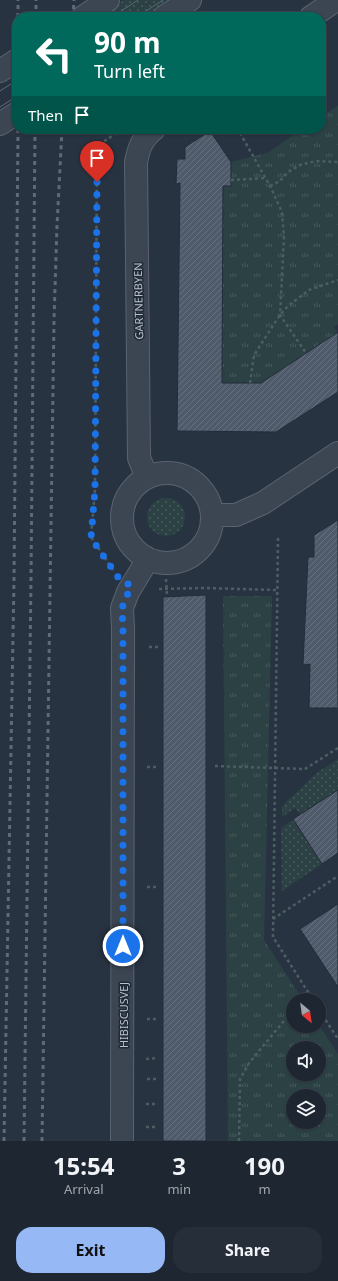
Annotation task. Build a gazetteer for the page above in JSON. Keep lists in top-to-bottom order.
{
  "streets": {
    "street": ["GARTNERBYEN", "HIBISCUSVEJ"]
  },
  "crossings": [
    ["GARTNERBYEN", "HIBISCUSVEJ"]
  ],
  "north": "bottom right",
  "page": {
    "turn": ["90 m", "Turn left"],
    "then": "Then",
    "eta": [
      "15:54",
      "Arrival",
      "3",
      "min",
      "190",
      "m"
    ],
    "buttons": ["Exit", "Share"]
  }
}
